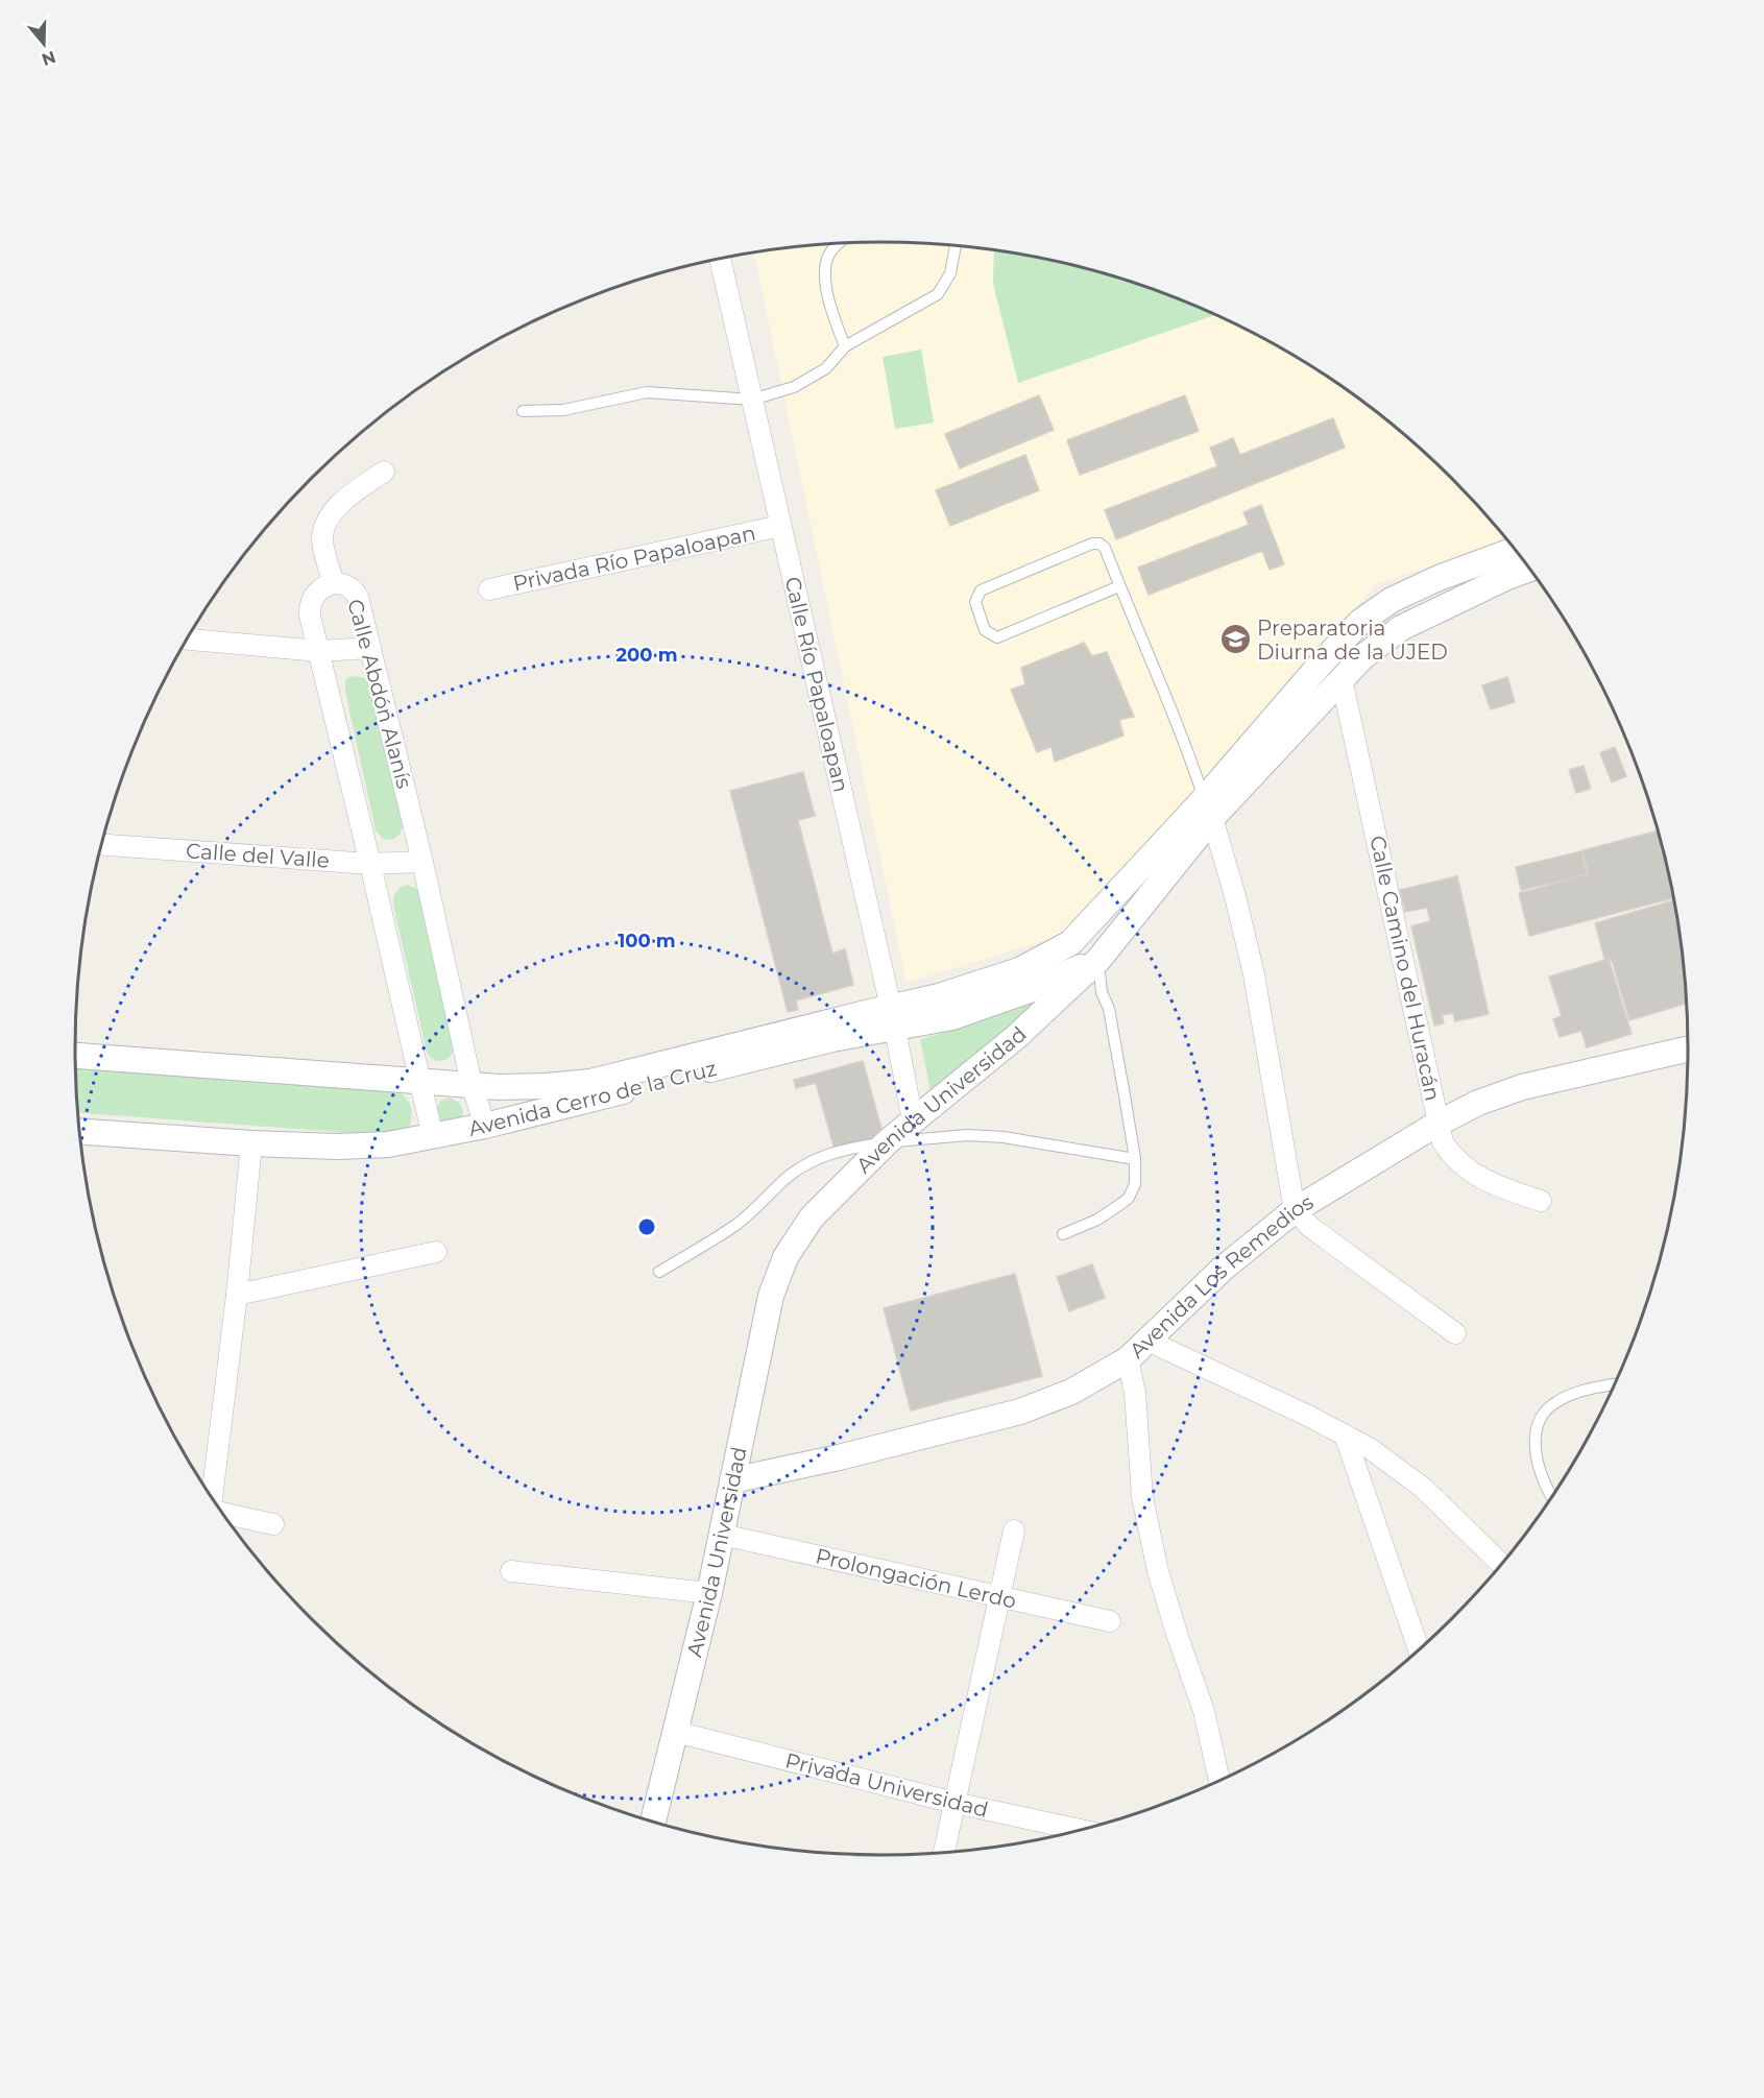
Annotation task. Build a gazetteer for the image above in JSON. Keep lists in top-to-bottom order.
{
  "streets": {
    "street": [
      "Privada Río Papaloapan",
      "Calle Río Papaloapan",
      "Calle Abdón Alanís",
      "Calle del Valle",
      "Calle Camino del Huracán",
      "Avenida Cerro de la Cruz",
      "Avenida Universidad",
      "Avenida Los Remedios",
      "Prolongación Lerdo",
      "Privada Universidad"
    ]
  },
  "crossings": [
    ["Privada Río Papaloapan", "Calle Río Papaloapan"],
    ["Calle Río Papaloapan", "Avenida Cerro de la Cruz"],
    ["Calle Río Papaloapan", "Avenida Universidad"],
    ["Calle Abdón Alanís", "Calle del Valle"],
    ["Calle Abdón Alanís", "Avenida Cerro de la Cruz"],
    ["Calle Camino del Huracán", "Avenida Universidad"],
    ["Calle Camino del Huracán", "Avenida Los Remedios"],
    ["Avenida Cerro de la Cruz", "Avenida Universidad"],
    ["Avenida Universidad", "Avenida Los Remedios"],
    ["Avenida Universidad", "Prolongación Lerdo"],
    ["Avenida Universidad", "Privada Universidad"]
  ],
  "places": {
    "school or university": ["Preparatoria Diurna de la UJED"]
  },
  "north": "bottom",
  "rings": ["200 m", "100 m"]
}
